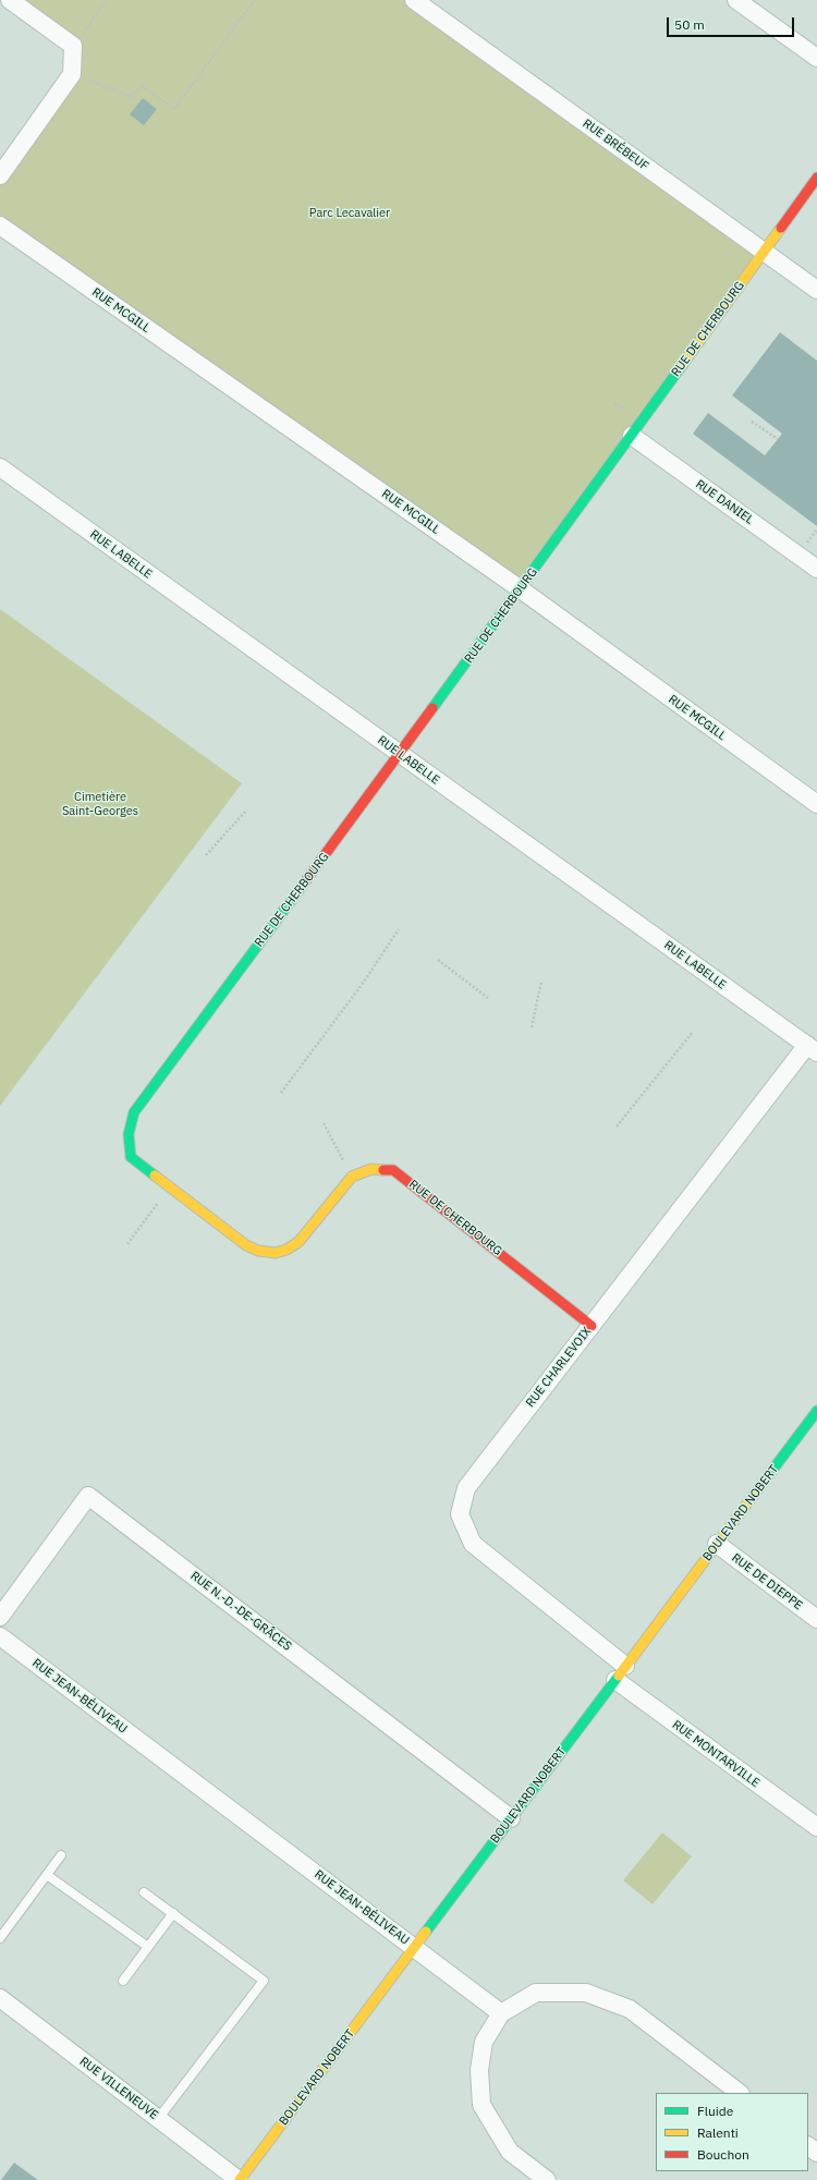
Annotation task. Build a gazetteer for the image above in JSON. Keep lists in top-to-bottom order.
{
  "streets": {
    "street": [
      "RUE BRÉBEUF",
      "RUE MCGILL",
      "RUE DE CHERBOURG",
      "RUE DANIEL",
      "RUE LABELLE",
      "RUE CHARLEVOIX",
      "BOULEVARD NOBERT",
      "RUE DE DIEPPE",
      "RUE N.-D.-DE-GRÂCES",
      "RUE JEAN-BÉLIVEAU",
      "RUE MONTARVILLE",
      "RUE VILLENEUVE"
    ]
  },
  "crossings": [
    ["RUE BRÉBEUF", "RUE DE CHERBOURG"],
    ["RUE MCGILL", "RUE DE CHERBOURG"],
    ["RUE DE CHERBOURG", "RUE DANIEL"],
    ["RUE DE CHERBOURG", "RUE LABELLE"],
    ["RUE DE CHERBOURG", "RUE CHARLEVOIX"],
    ["RUE LABELLE", "RUE CHARLEVOIX"],
    ["RUE CHARLEVOIX", "BOULEVARD NOBERT"],
    ["BOULEVARD NOBERT", "RUE DE DIEPPE"],
    ["BOULEVARD NOBERT", "RUE N.-D.-DE-GRÂCES"],
    ["BOULEVARD NOBERT", "RUE JEAN-BÉLIVEAU"],
    ["BOULEVARD NOBERT", "RUE MONTARVILLE"],
    ["BOULEVARD NOBERT", "RUE VILLENEUVE"]
  ],
  "parks": ["Parc Lecavalier", "Cimetière Saint-Georges"],
  "legend": ["Fluide", "Ralenti", "Bouchon"],
  "scale_bar": "50 m"
}
